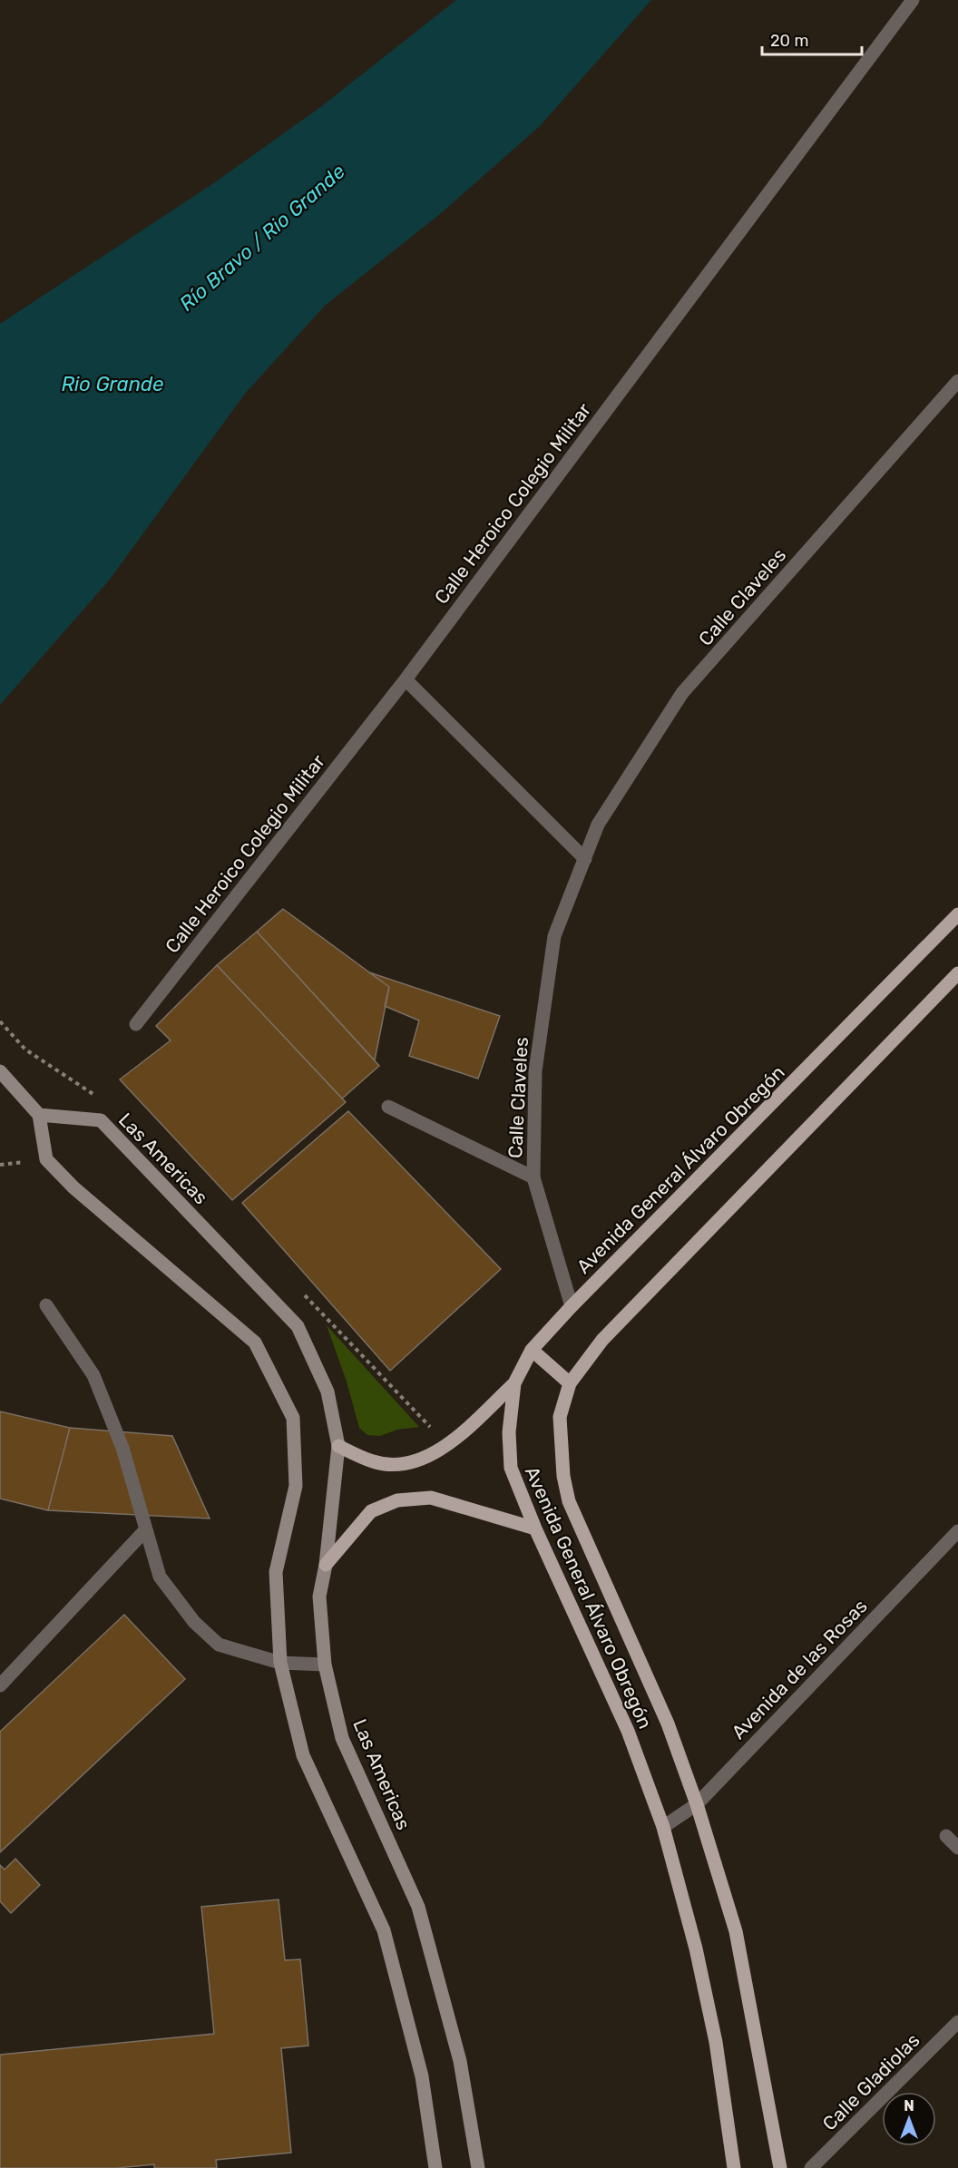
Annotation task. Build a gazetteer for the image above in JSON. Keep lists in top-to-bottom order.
{
  "streets": {
    "main road": ["Las Americas", "Avenida General Álvaro Obregón"],
    "street": [
      "Calle Heroico Colegio Militar",
      "Calle Claveles",
      "Avenida de las Rosas",
      "Calle Gladiolas"
    ]
  },
  "crossings": [
    ["Calle Claveles", "Avenida General Álvaro Obregón"],
    ["Avenida General Álvaro Obregón", "Avenida de las Rosas"]
  ],
  "water": ["Río Bravo / Rio Grande", "Rio Grande"],
  "scale_bar": "20 m",
  "north": "top"
}
